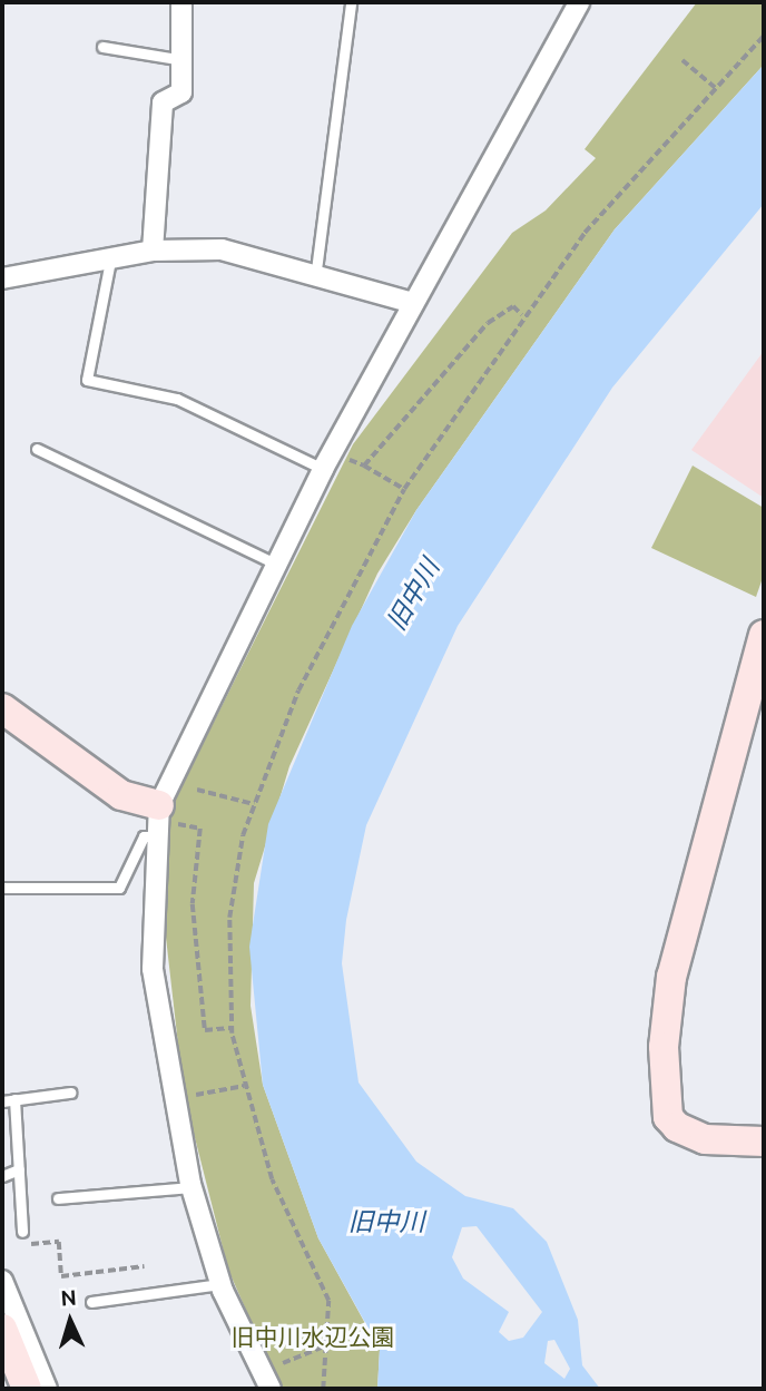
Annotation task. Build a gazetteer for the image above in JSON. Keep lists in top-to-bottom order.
{
  "water": ["旧中川"],
  "parks": ["旧中川水辺公園"],
  "north": "top"
}
